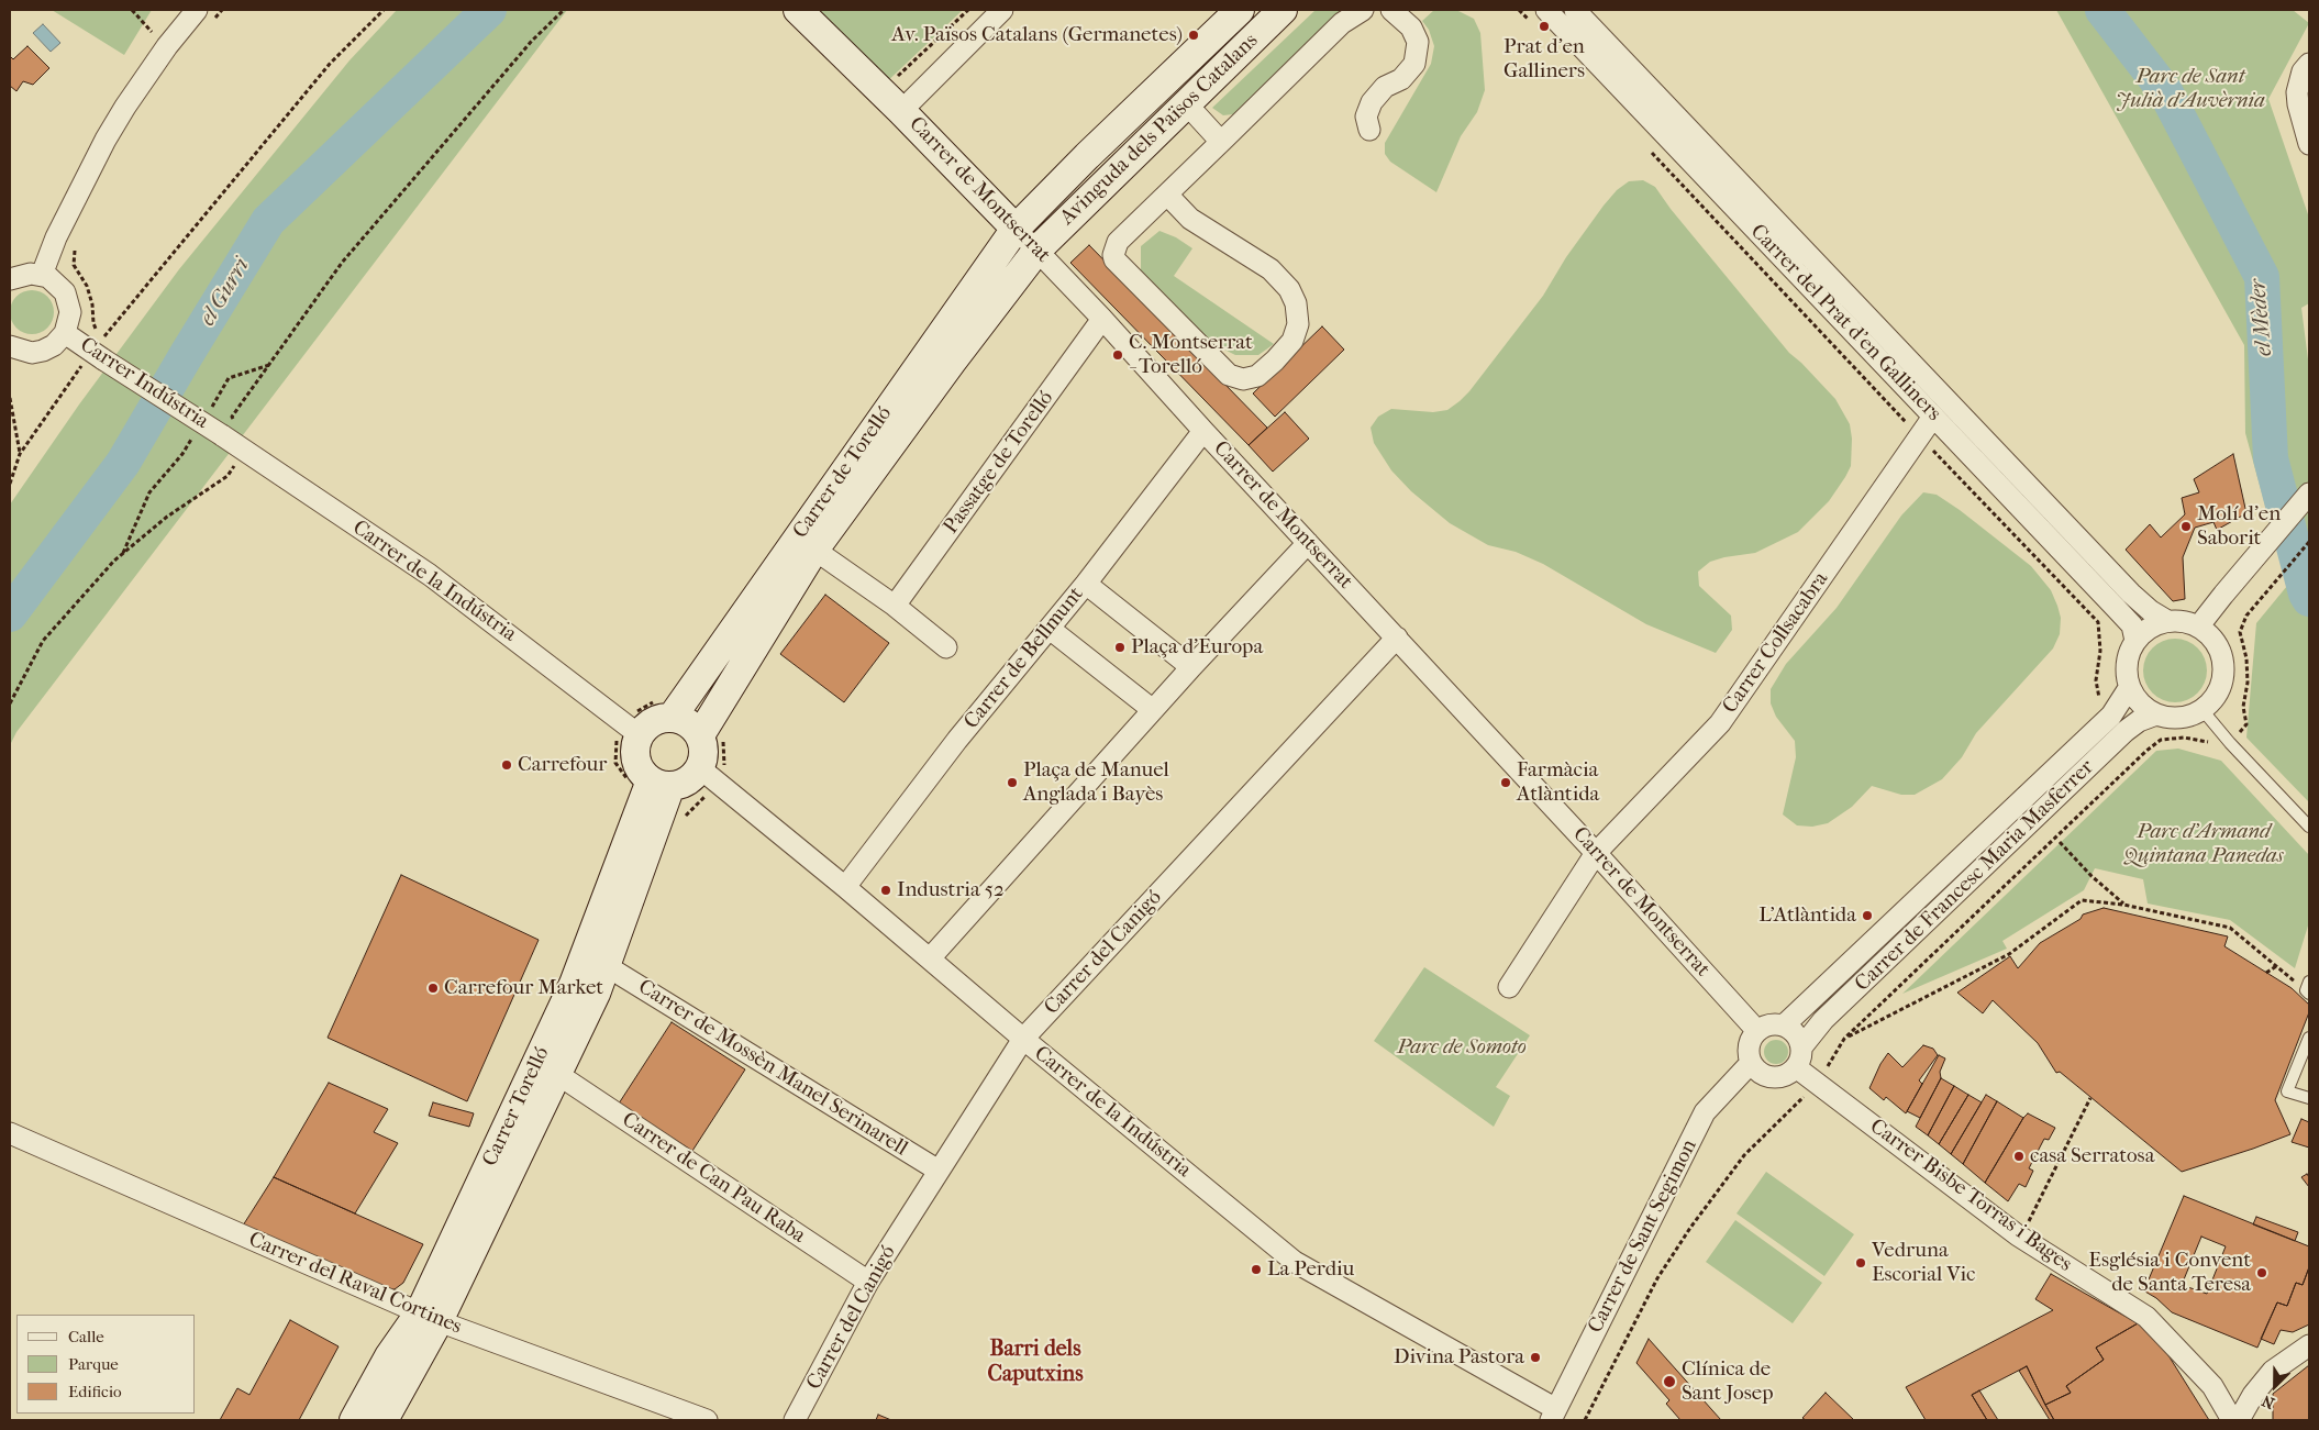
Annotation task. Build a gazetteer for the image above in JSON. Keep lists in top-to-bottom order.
{
  "streets": {
    "street": [
      "Avinguda dels Països Catalans",
      "Carrer de Montserrat",
      "Carrer del Prat d'en Galliners",
      "Carrer Indústria",
      "Passatge de Torelló",
      "Carrer de Torelló",
      "Carrer de la Indústria",
      "Carrer Collsacabra",
      "Carrer de Bellmunt",
      "Carrer de Francesc Maria Masferrer",
      "Carrer del Canigó",
      "Carrer de Mossèn Manel Serinarell",
      "Carrer Torelló",
      "Carrer de Can Pau Raba",
      "Carrer Bisbe Torras i Bages",
      "Carrer de Sant Segimon",
      "Carrer del Raval Cortines"
    ]
  },
  "crossings": [
    ["Avinguda dels Països Catalans", "Carrer de Montserrat"],
    ["Avinguda dels Països Catalans", "Carrer de Torelló"],
    ["Carrer de Montserrat", "Passatge de Torelló"],
    ["Carrer de Montserrat", "Carrer de Torelló"],
    ["Carrer de Montserrat", "Carrer Collsacabra"],
    ["Carrer de Montserrat", "Carrer de Bellmunt"],
    ["Carrer de Montserrat", "Carrer de Francesc Maria Masferrer"],
    ["Carrer de Montserrat", "Carrer del Canigó"],
    ["Carrer de Montserrat", "Carrer Bisbe Torras i Bages"],
    ["Carrer de Montserrat", "Carrer de Sant Segimon"],
    ["Carrer del Prat d'en Galliners", "Carrer Collsacabra"],
    ["Carrer del Prat d'en Galliners", "Carrer de Francesc Maria Masferrer"],
    ["Carrer Indústria", "Carrer de la Indústria"],
    ["Carrer de Torelló", "Carrer de la Indústria"],
    ["Carrer de Torelló", "Carrer Torelló"],
    ["Carrer de la Indústria", "Carrer de Bellmunt"],
    ["Carrer de la Indústria", "Carrer del Canigó"],
    ["Carrer de la Indústria", "Carrer Torelló"],
    ["Carrer de la Indústria", "Carrer de Sant Segimon"],
    ["Carrer de Francesc Maria Masferrer", "Carrer Bisbe Torras i Bages"],
    ["Carrer de Francesc Maria Masferrer", "Carrer de Sant Segimon"],
    ["Carrer del Canigó", "Carrer de Mossèn Manel Serinarell"],
    ["Carrer del Canigó", "Carrer de Can Pau Raba"],
    ["Carrer de Mossèn Manel Serinarell", "Carrer Torelló"],
    ["Carrer Torelló", "Carrer de Can Pau Raba"],
    ["Carrer Torelló", "Carrer del Raval Cortines"],
    ["Carrer Bisbe Torras i Bages", "Carrer de Sant Segimon"]
  ],
  "districts": ["Barri dels Caputxins"],
  "water": ["el Gurri", "el Mèder"],
  "parks": ["Parc de Sant Julià d'Auvèrnia", "Parc d'Armand Quintana Panedas", "Parc de Somoto"],
  "places": [
    "Prat d'en Galliners",
    "Av. Països Catalans (Germanetes)",
    "C. Montserrat - Torelló",
    "Molí d'en Saborit",
    "Plaça d'Europa",
    "Carrefour",
    "Plaça de Manuel Anglada i Bayès",
    "Farmàcia Atlàntida",
    "Industria 52",
    "L'Atlàntida",
    "Carrefour Market",
    "casa Serratosa",
    "Vedruna Escorial Vic",
    "La Perdiu",
    "Església i Convent de Santa Teresa",
    "Divina Pastora",
    "Clínica de Sant Josep"
  ],
  "legend": ["Calle", "Parque", "Edificio"],
  "north": "bottom left"
}
